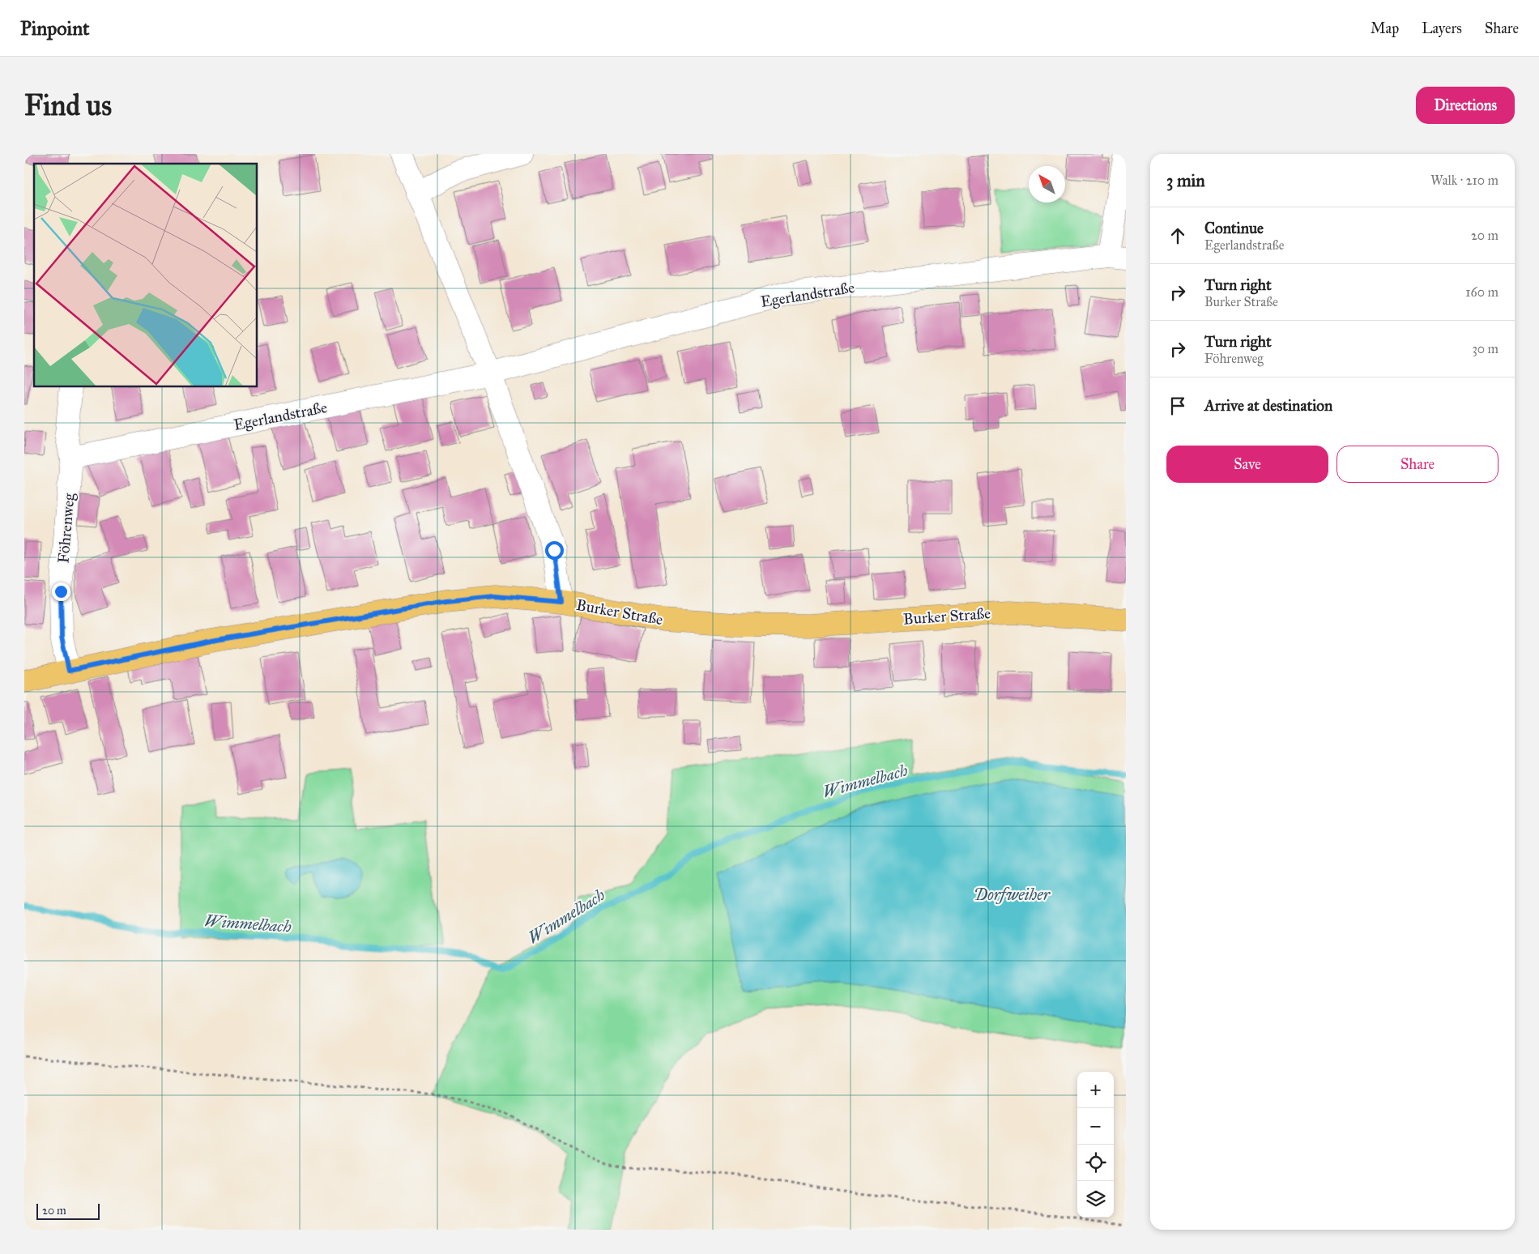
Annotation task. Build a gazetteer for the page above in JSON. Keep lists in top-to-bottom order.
{
  "streets": {
    "main road": ["Burker Straße"],
    "street": ["Egerlandstraße", "Föhrenweg"]
  },
  "crossings": [
    ["Egerlandstraße", "Föhrenweg"],
    ["Föhrenweg", "Burker Straße"]
  ],
  "water": ["Wimmelbach", "Dorfweiher"],
  "scale_bar": "20 m",
  "north": "top left",
  "page": {
    "header": "Pinpoint",
    "nav": ["Map", "Layers", "Share"],
    "buttons": [
      "Directions",
      ["Save", "Share"]
    ],
    "title": "Find us",
    "heading": ["3 min", "Walk · 210 m"],
    "list": [
      ["Continue", "Egerlandstraße", "20 m"],
      ["Turn right", "Burker Straße", "160 m"],
      ["Turn right", "Föhrenweg", "30 m"],
      "Arrive at destination"
    ],
    "map_buttons": ["+", "−"],
    "scale": "20 m"
  }
}
